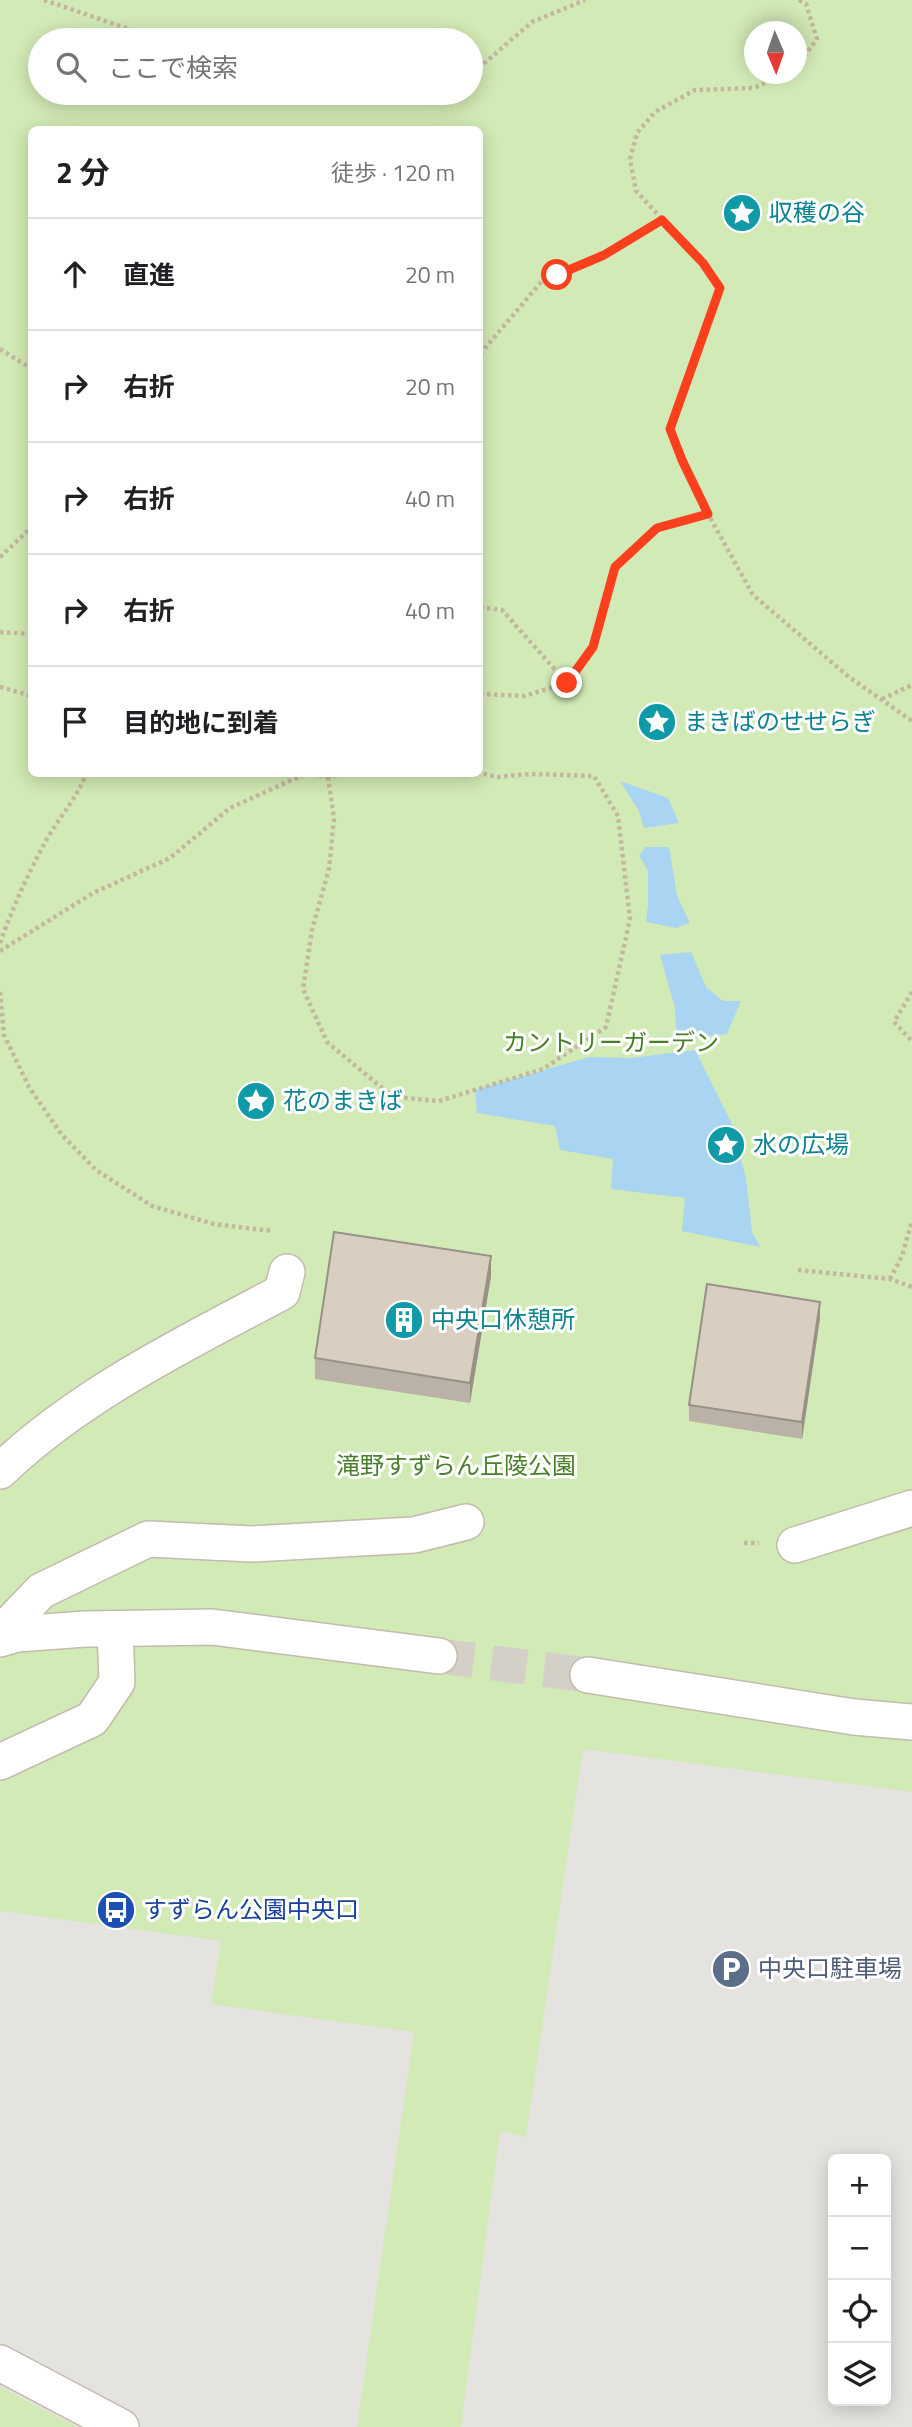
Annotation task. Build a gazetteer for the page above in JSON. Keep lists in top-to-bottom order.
{
  "parks": ["カントリーガーデン", "滝野すずらん丘陵公園"],
  "places": {
    "place": [
      "収穫の谷",
      "まきばのせせらぎ",
      "花のまきば",
      "水の広場"
    ],
    "building": ["中央口休憩所"],
    "bus stop": ["すずらん公園中央口"],
    "parking": ["中央口駐車場"]
  },
  "north": "bottom",
  "page": {
    "search": "ここで検索",
    "heading": ["2 分", "徒歩 · 120 m"],
    "list": [
      ["直進", "20 m"],
      ["右折", "20 m"],
      ["右折", "40 m"],
      ["右折", "40 m"],
      "目的地に到着"
    ],
    "map_buttons": ["+", "−"]
  }
}
